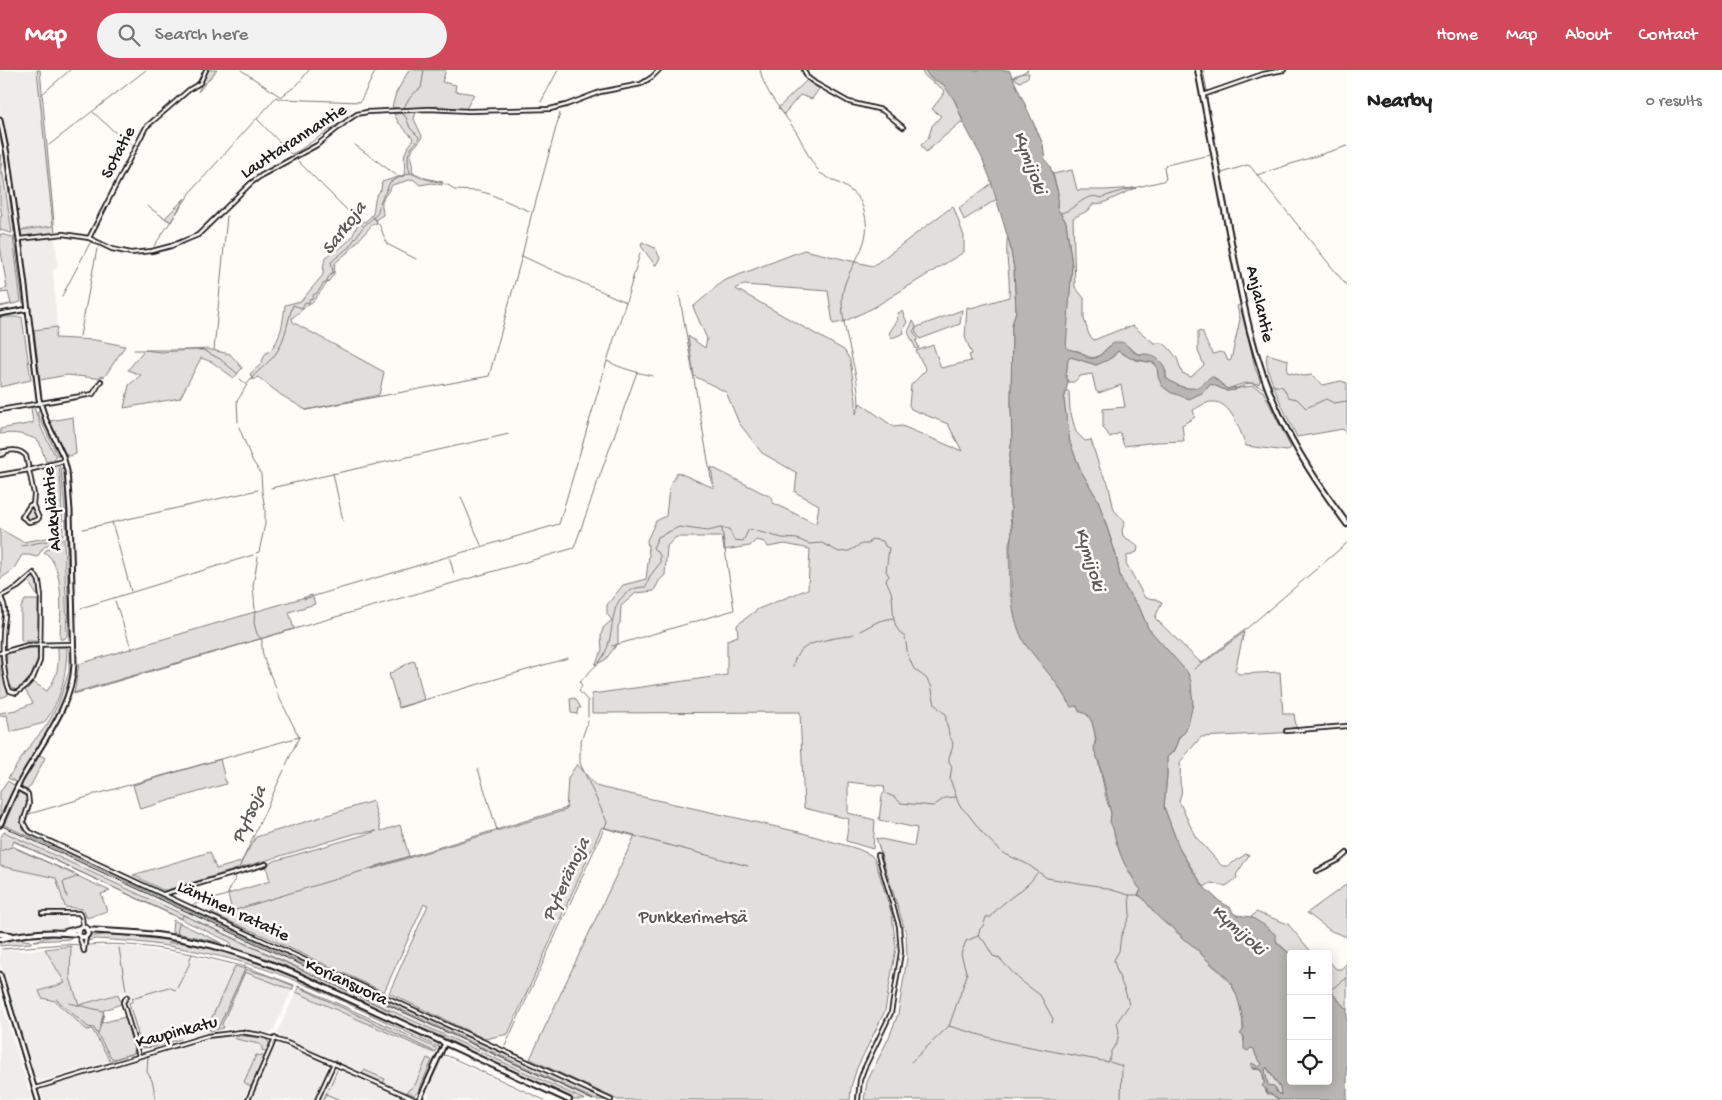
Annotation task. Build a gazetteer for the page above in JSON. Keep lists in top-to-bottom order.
{
  "streets": {
    "main road": ["Anjalantie", "Koriansuora"],
    "street": [
      "Lauttarannantie",
      "Sotatie",
      "Alakyläntie",
      "Läntinen ratatie",
      "Kaupinkatu"
    ]
  },
  "crossings": [
    ["Lauttarannantie", "Sotatie"],
    ["Lauttarannantie", "Alakyläntie"],
    ["Alakyläntie", "Läntinen ratatie"]
  ],
  "water": [
    "Kymijoki",
    "Sarkoja",
    "Pytsoja",
    "Pyteränoja"
  ],
  "parks": ["Punkkerimetsä"],
  "page": {
    "header": "Map",
    "search": "Search here",
    "nav": [
      "Home",
      "Map",
      "About",
      "Contact"
    ],
    "heading": ["Nearby", "0 results"],
    "map_buttons": ["+", "−"]
  }
}
